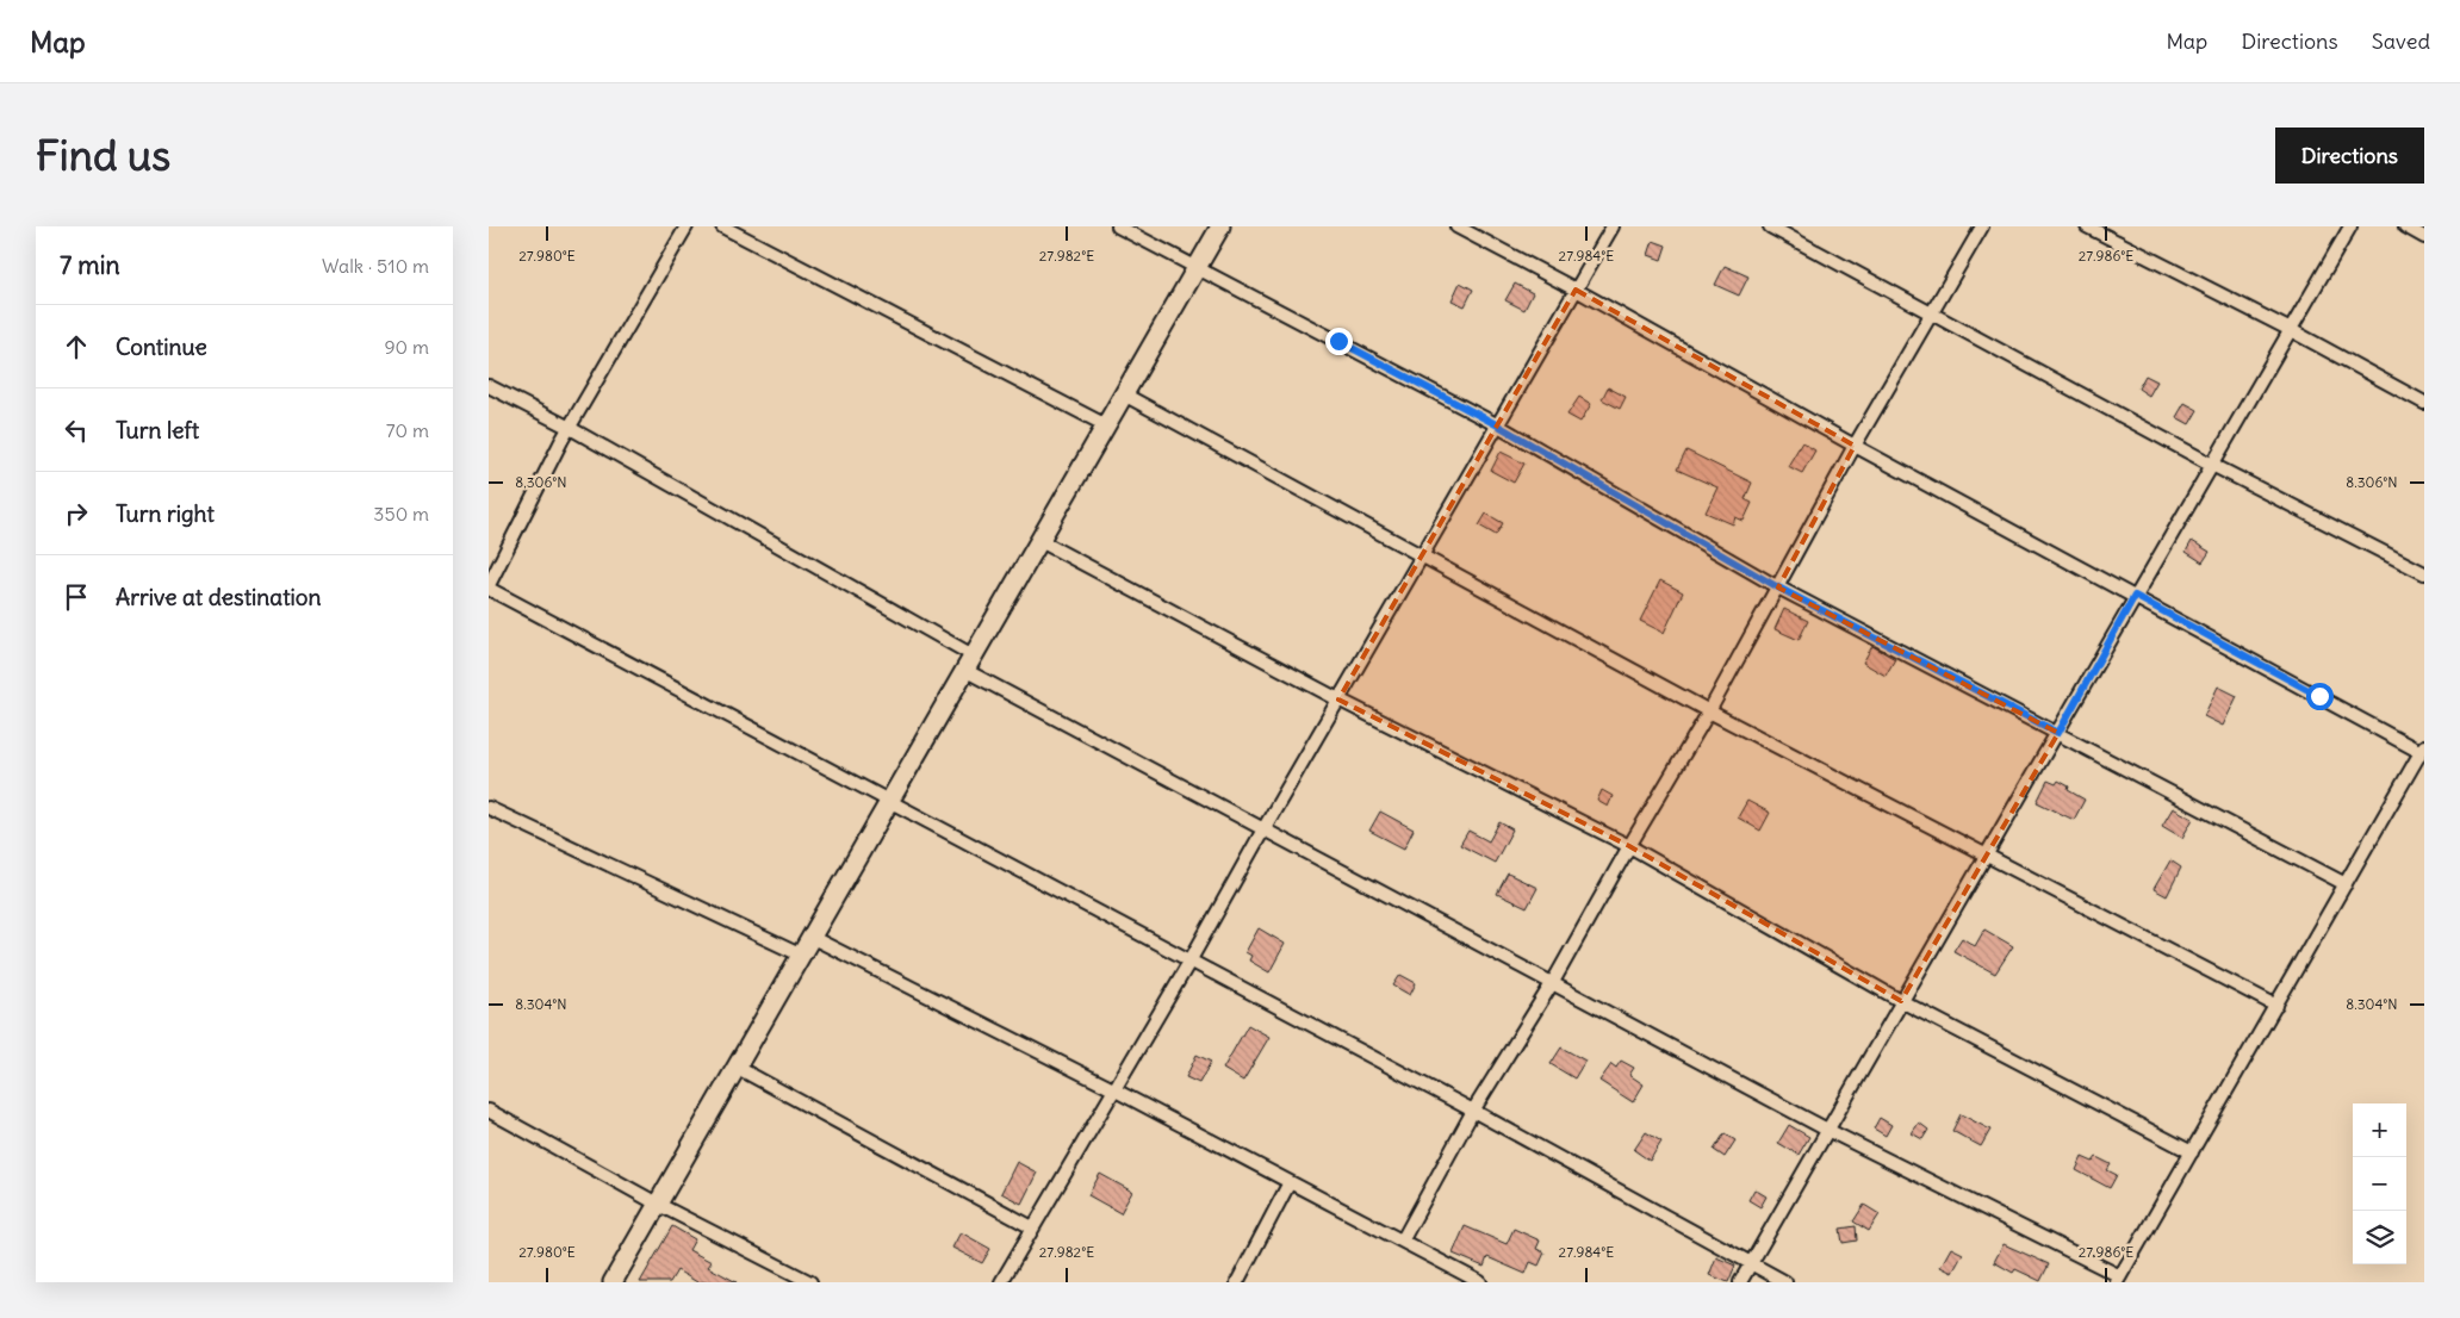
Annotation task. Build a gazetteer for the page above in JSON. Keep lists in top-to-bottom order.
{
  "page": {
    "header": "Map",
    "nav": ["Map", "Directions", "Saved"],
    "buttons": "Directions",
    "title": "Find us",
    "heading": ["7 min", "Walk · 510 m"],
    "list": [
      ["Continue", "90 m"],
      ["Turn left", "70 m"],
      ["Turn right", "350 m"],
      "Arrive at destination"
    ],
    "map_buttons": ["+", "−"]
  },
  "coordinates": [
    "27.980°E",
    "27.982°E",
    "27.984°E",
    "27.986°E",
    "8.306°N",
    "8.304°N"
  ]
}
